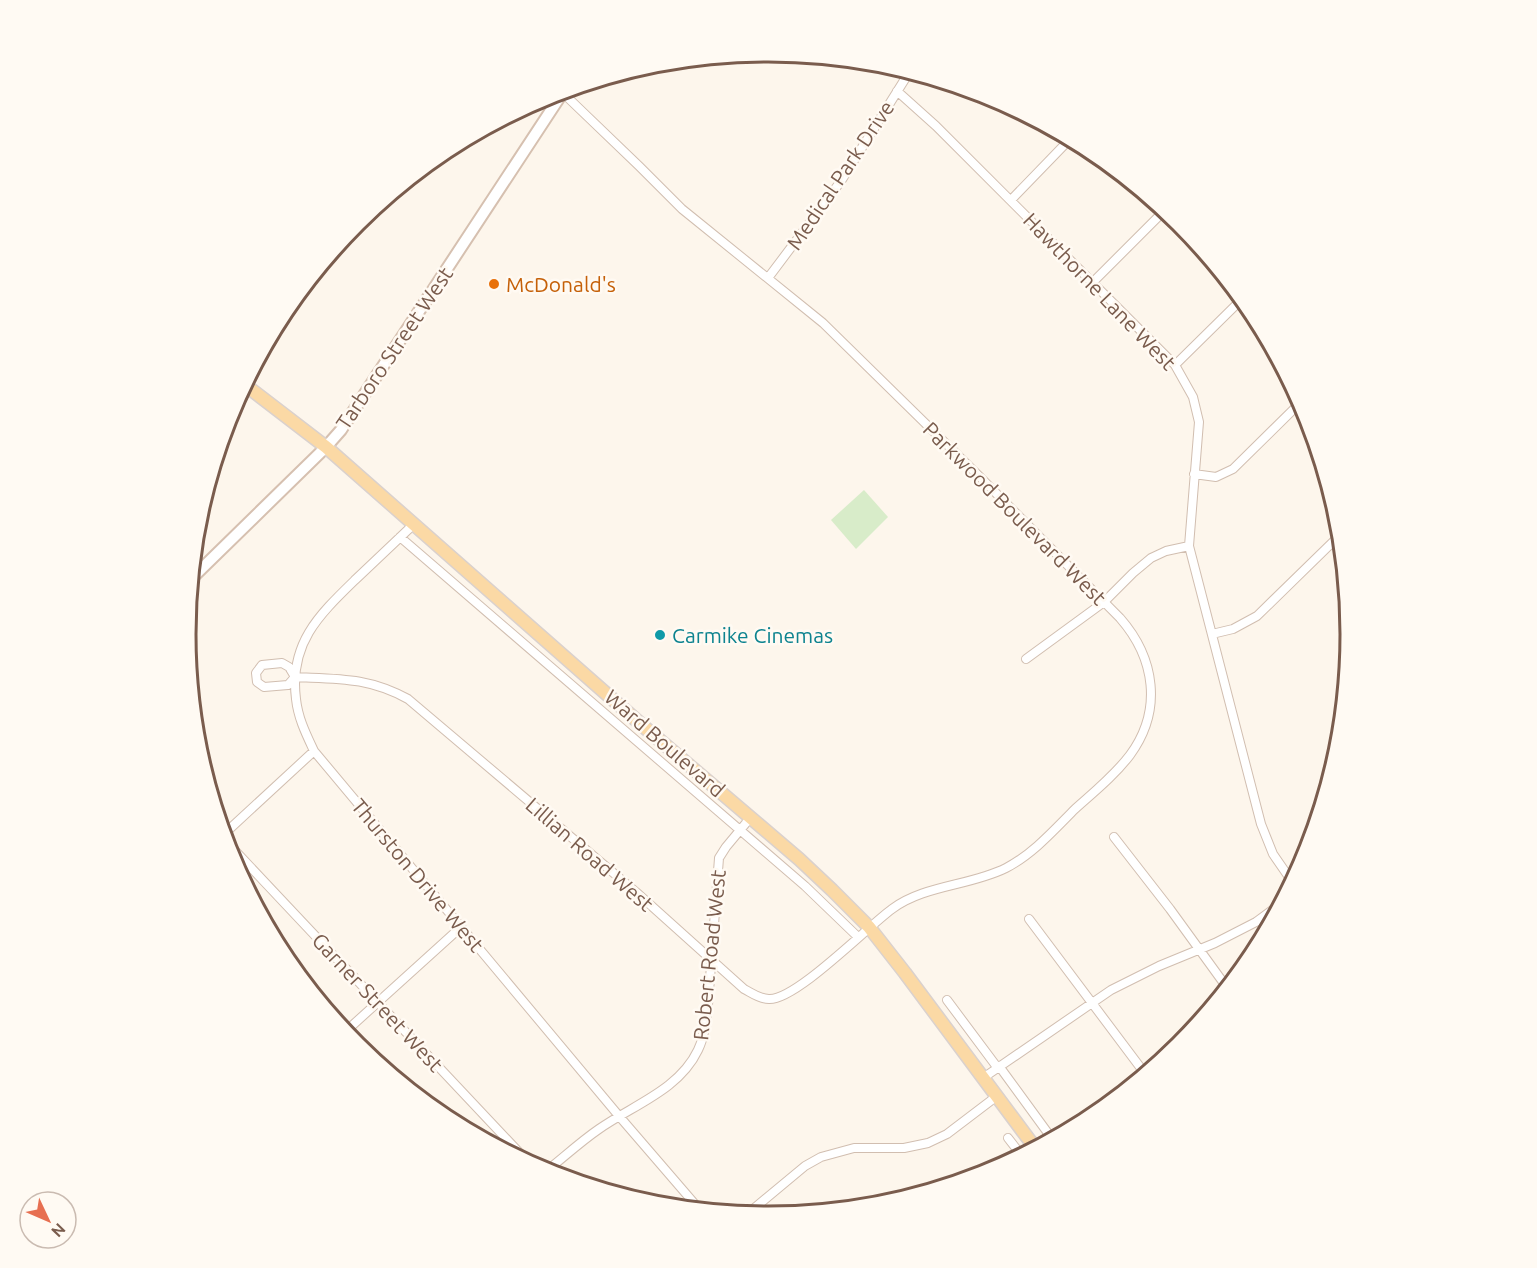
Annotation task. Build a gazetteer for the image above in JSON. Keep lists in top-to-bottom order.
{
  "streets": {
    "main road": ["Tarboro Street West", "Ward Boulevard"],
    "street": [
      "Medical Park Drive",
      "Hawthorne Lane West",
      "Parkwood Boulevard West",
      "Lillian Road West",
      "Thurston Drive West",
      "Robert Road West",
      "Garner Street West"
    ]
  },
  "crossings": [
    ["Medical Park Drive", "Hawthorne Lane West"],
    ["Medical Park Drive", "Parkwood Boulevard West"],
    ["Tarboro Street West", "Ward Boulevard"],
    ["Parkwood Boulevard West", "Ward Boulevard"],
    ["Parkwood Boulevard West", "Lillian Road West"],
    ["Ward Boulevard", "Lillian Road West"],
    ["Ward Boulevard", "Thurston Drive West"],
    ["Ward Boulevard", "Robert Road West"],
    ["Lillian Road West", "Thurston Drive West"],
    ["Lillian Road West", "Robert Road West"],
    ["Thurston Drive West", "Robert Road West"]
  ],
  "places": ["McDonald's", "Carmike Cinemas"],
  "north": "bottom right"
}
